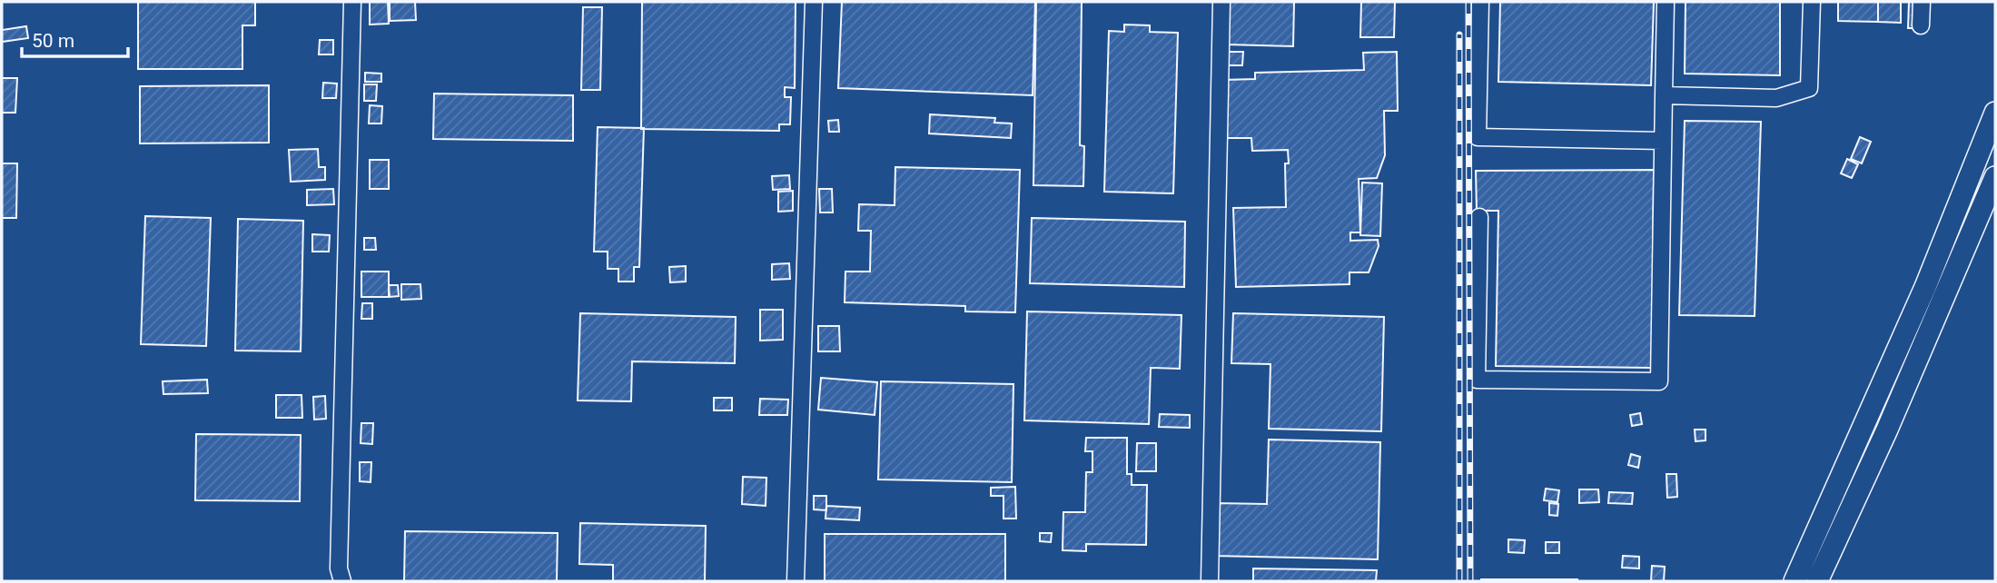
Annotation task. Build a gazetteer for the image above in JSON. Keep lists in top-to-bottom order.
{
  "scale_bar": "50 m"
}
